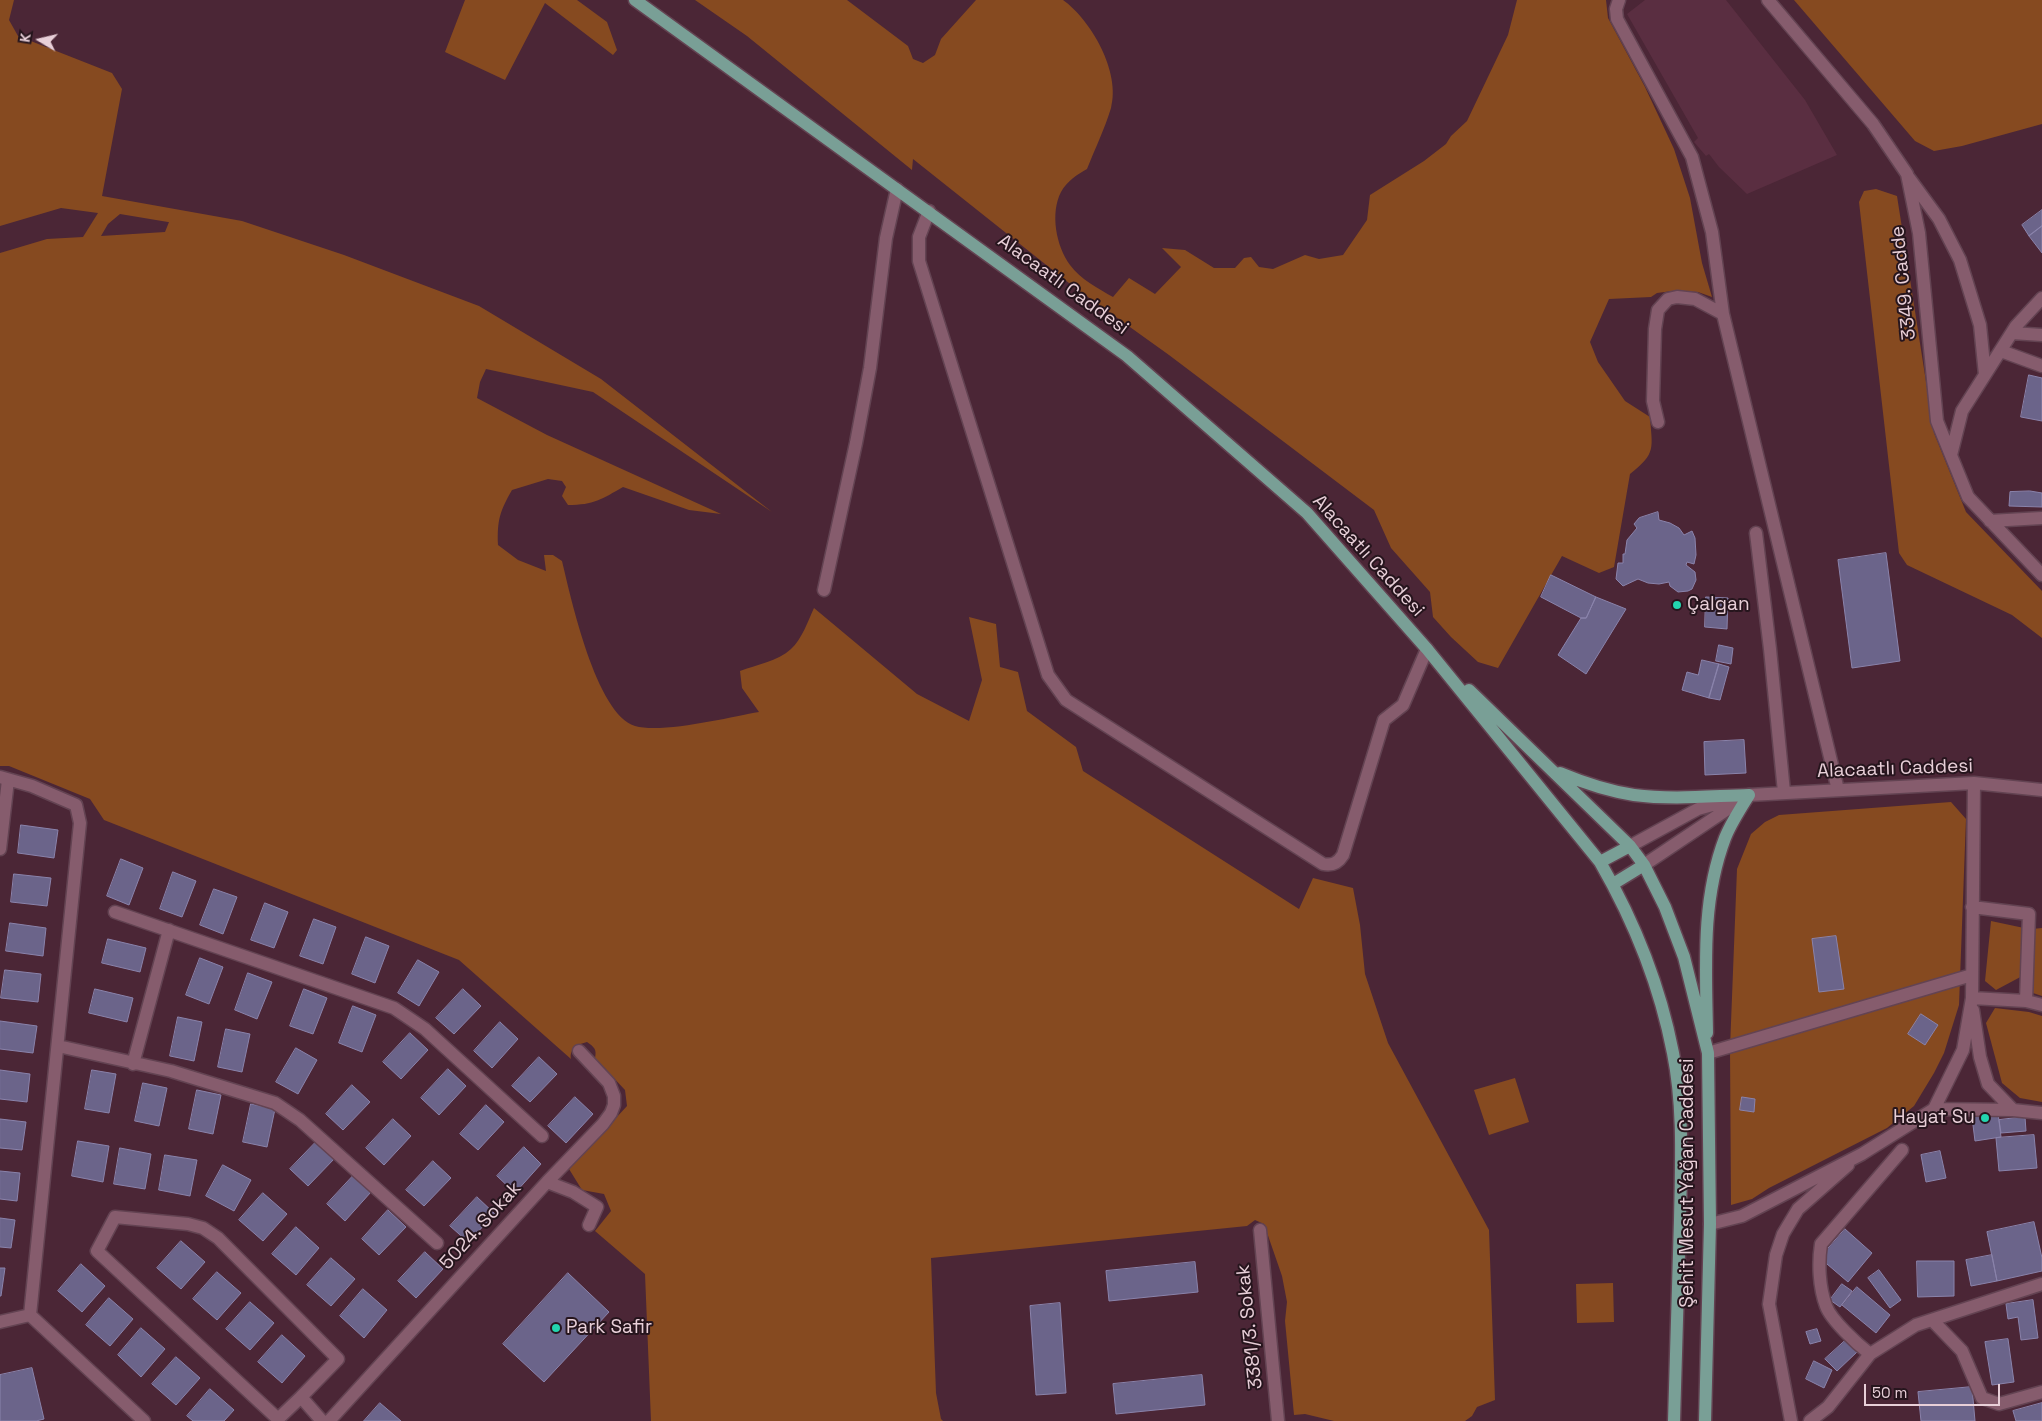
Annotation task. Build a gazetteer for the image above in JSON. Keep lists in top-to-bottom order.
{
  "streets": {
    "main road": ["Alacaatlı Caddesi", "Şehit Mesut Yağan Caddesi"],
    "street": ["3349. Cadde", "5024. Sokak", "3381/3. Sokak"]
  },
  "crossings": [
    ["Alacaatlı Caddesi", "Şehit Mesut Yağan Caddesi"]
  ],
  "places": ["Çalgan", "Hayat Su", "Park Safir"],
  "scale_bar": "50 m",
  "north": "left"
}
